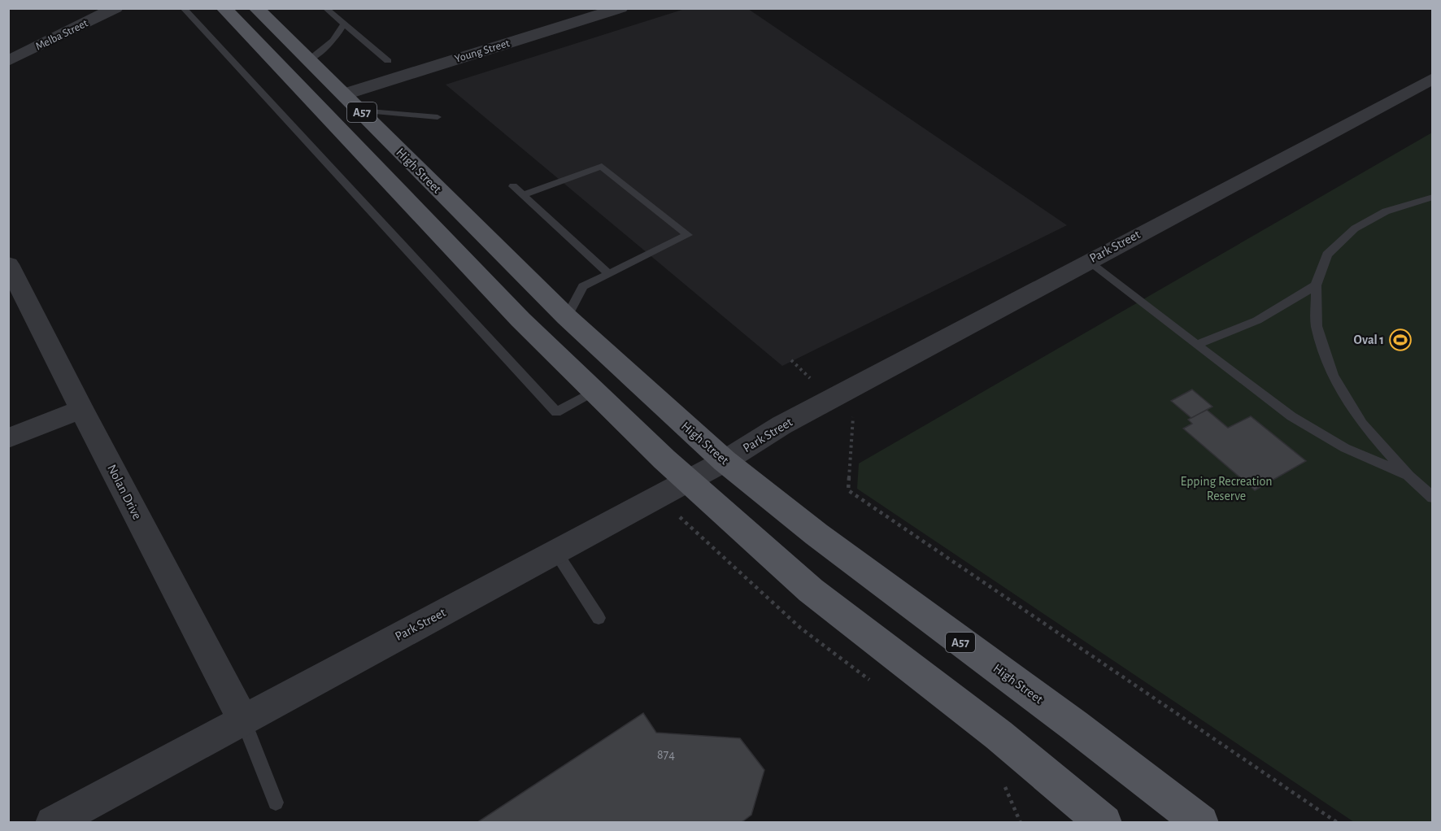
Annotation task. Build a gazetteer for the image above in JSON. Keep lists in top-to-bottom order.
{
  "streets": {
    "main road": ["A57", "High Street"],
    "street": [
      "Melba Street",
      "Young Street",
      "Park Street",
      "Nolan Drive"
    ]
  },
  "crossings": [
    ["Young Street", "High Street"],
    ["High Street", "Park Street"],
    ["Park Street", "Nolan Drive"]
  ],
  "parks": ["Epping Recreation Reserve"],
  "places": {
    "sports": ["Oval 1"]
  },
  "house_numbers": ["874"]
}
